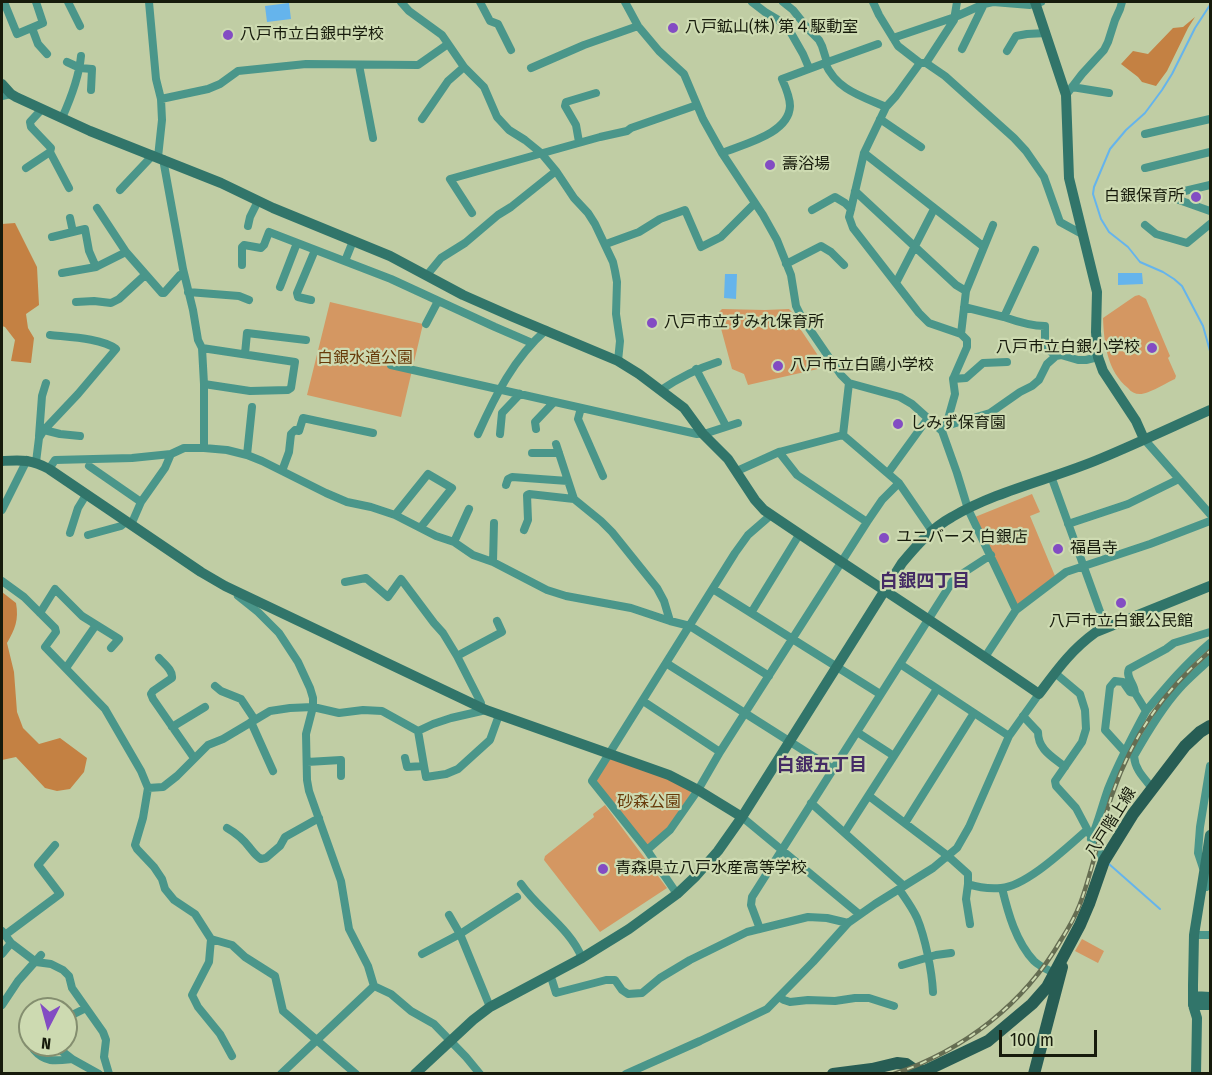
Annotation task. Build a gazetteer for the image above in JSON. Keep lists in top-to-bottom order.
{
  "streets": {
    "main road": ["八戸階上線"]
  },
  "districts": ["白銀四丁目", "白銀五丁目"],
  "parks": ["白銀水道公園", "砂森公園"],
  "places": [
    "八戸鉱山(株) 第４駆動室",
    "八戸市立白銀中学校",
    "壽浴場",
    "白銀保育所",
    "八戸市立すみれ保育所",
    "八戸市立白銀小学校",
    "八戸市立白鷗小学校",
    "しみず保育園",
    "ユニバース 白銀店",
    "福昌寺",
    "八戸市立白銀公民館",
    "青森県立八戸水産高等学校"
  ],
  "scale_bar": "100 m",
  "north": "bottom"
}
